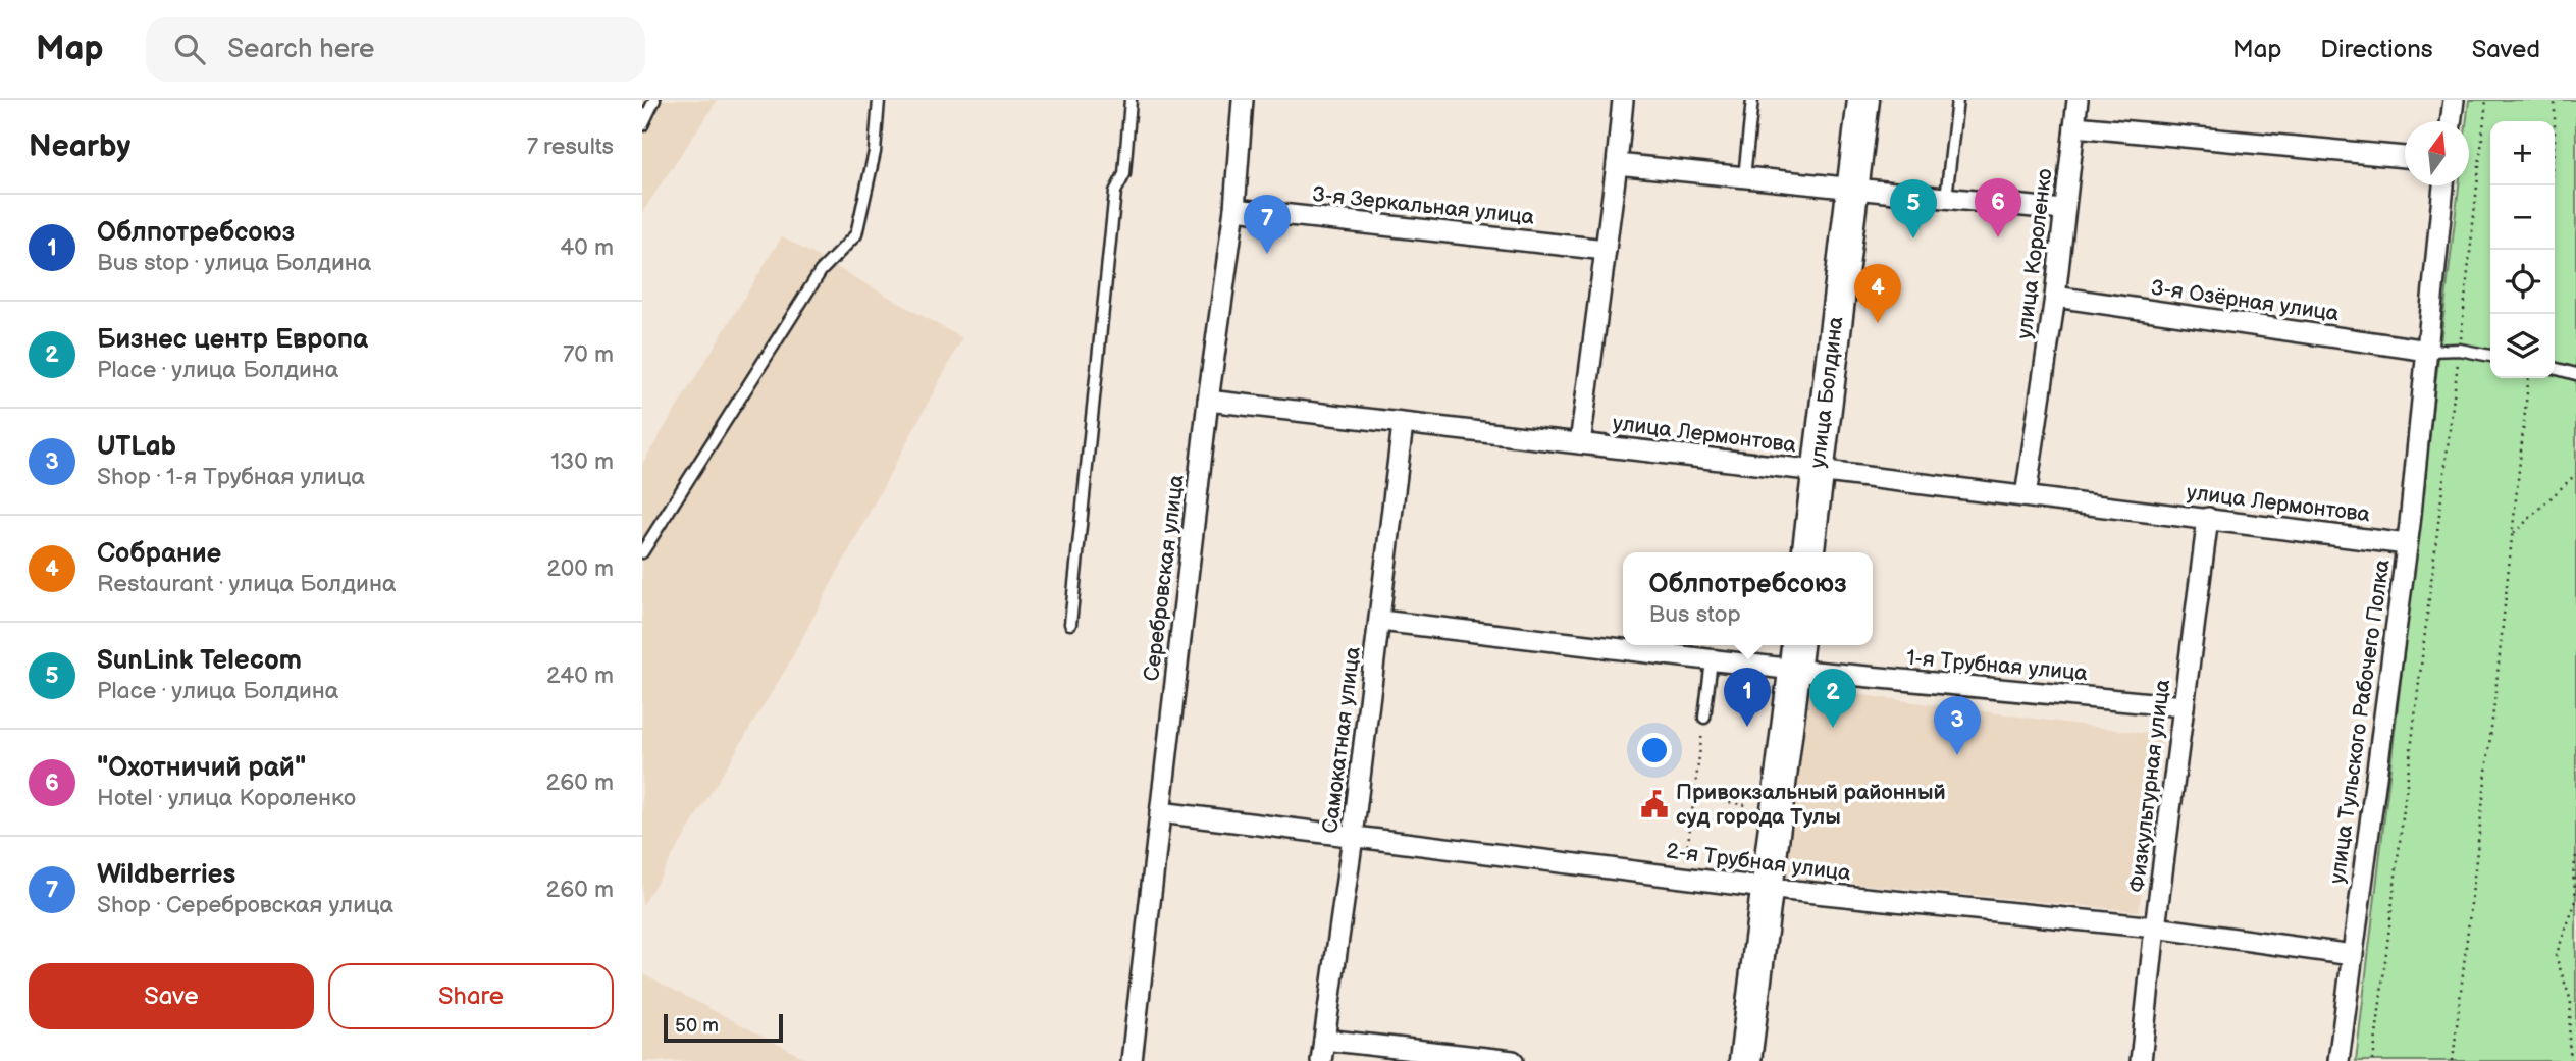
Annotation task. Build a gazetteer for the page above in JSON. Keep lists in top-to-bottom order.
{
  "streets": {
    "main road": ["улица Болдина"],
    "street": [
      "3-я Зеркальная улица",
      "улица Короленко",
      "3-я Озёрная улица",
      "улица Лермонтова",
      "Серебровская улица",
      "1-я Трубная улица",
      "улица Тульского Рабочего Полка",
      "Самокатная улица",
      "Физкультурная улица",
      "2-я Трубная улица"
    ]
  },
  "crossings": [
    ["3-я Зеркальная улица", "Серебровская улица"],
    ["улица Короленко", "3-я Озёрная улица"],
    ["улица Короленко", "улица Лермонтова"],
    ["3-я Озёрная улица", "улица Тульского Рабочего Полка"],
    ["улица Болдина", "улица Лермонтова"],
    ["улица Лермонтова", "Серебровская улица"],
    ["улица Лермонтова", "улица Тульского Рабочего Полка"],
    ["улица Лермонтова", "Самокатная улица"],
    ["улица Лермонтова", "Физкультурная улица"],
    ["Серебровская улица", "2-я Трубная улица"],
    ["1-я Трубная улица", "Самокатная улица"],
    ["1-я Трубная улица", "Физкультурная улица"],
    ["улица Тульского Рабочего Полка", "2-я Трубная улица"],
    ["Самокатная улица", "2-я Трубная улица"],
    ["Физкультурная улица", "2-я Трубная улица"]
  ],
  "places": {
    "public building": ["Привокзальный районный суд города Тулы"]
  },
  "scale_bar": "50 m",
  "north": "top",
  "page": {
    "header": "Map",
    "search": "Search here",
    "nav": ["Map", "Directions", "Saved"],
    "heading": ["Nearby", "7 results"],
    "map_buttons": ["+", "−"],
    "pins": [
      "6",
      "5",
      "7",
      "4",
      "1",
      "2",
      "3"
    ],
    "list": [
      {
        "mark": "1",
        "name": "Облпотребсоюз",
        "note": "Bus stop · улица Болдина",
        "value": "40 m"
      },
      {
        "mark": "2",
        "name": "Бизнес центр Европа",
        "note": "Place · улица Болдина",
        "value": "70 m"
      },
      {
        "mark": "3",
        "name": "UTLab",
        "note": "Shop · 1-я Трубная улица",
        "value": "130 m"
      },
      {
        "mark": "4",
        "name": "Собрание",
        "note": "Restaurant · улица Болдина",
        "value": "200 m"
      },
      {
        "mark": "5",
        "name": "SunLink Telecom",
        "note": "Place · улица Болдина",
        "value": "240 m"
      },
      {
        "mark": "6",
        "name": "\"Охотничий рай\"",
        "note": "Hotel · улица Короленко",
        "value": "260 m"
      },
      {
        "mark": "7",
        "name": "Wildberries",
        "note": "Shop · Серебровская улица",
        "value": "260 m"
      }
    ],
    "popup": ["Облпотребсоюз", "Bus stop"],
    "buttons": ["Save", "Share"],
    "scale": "50 m"
  }
}
